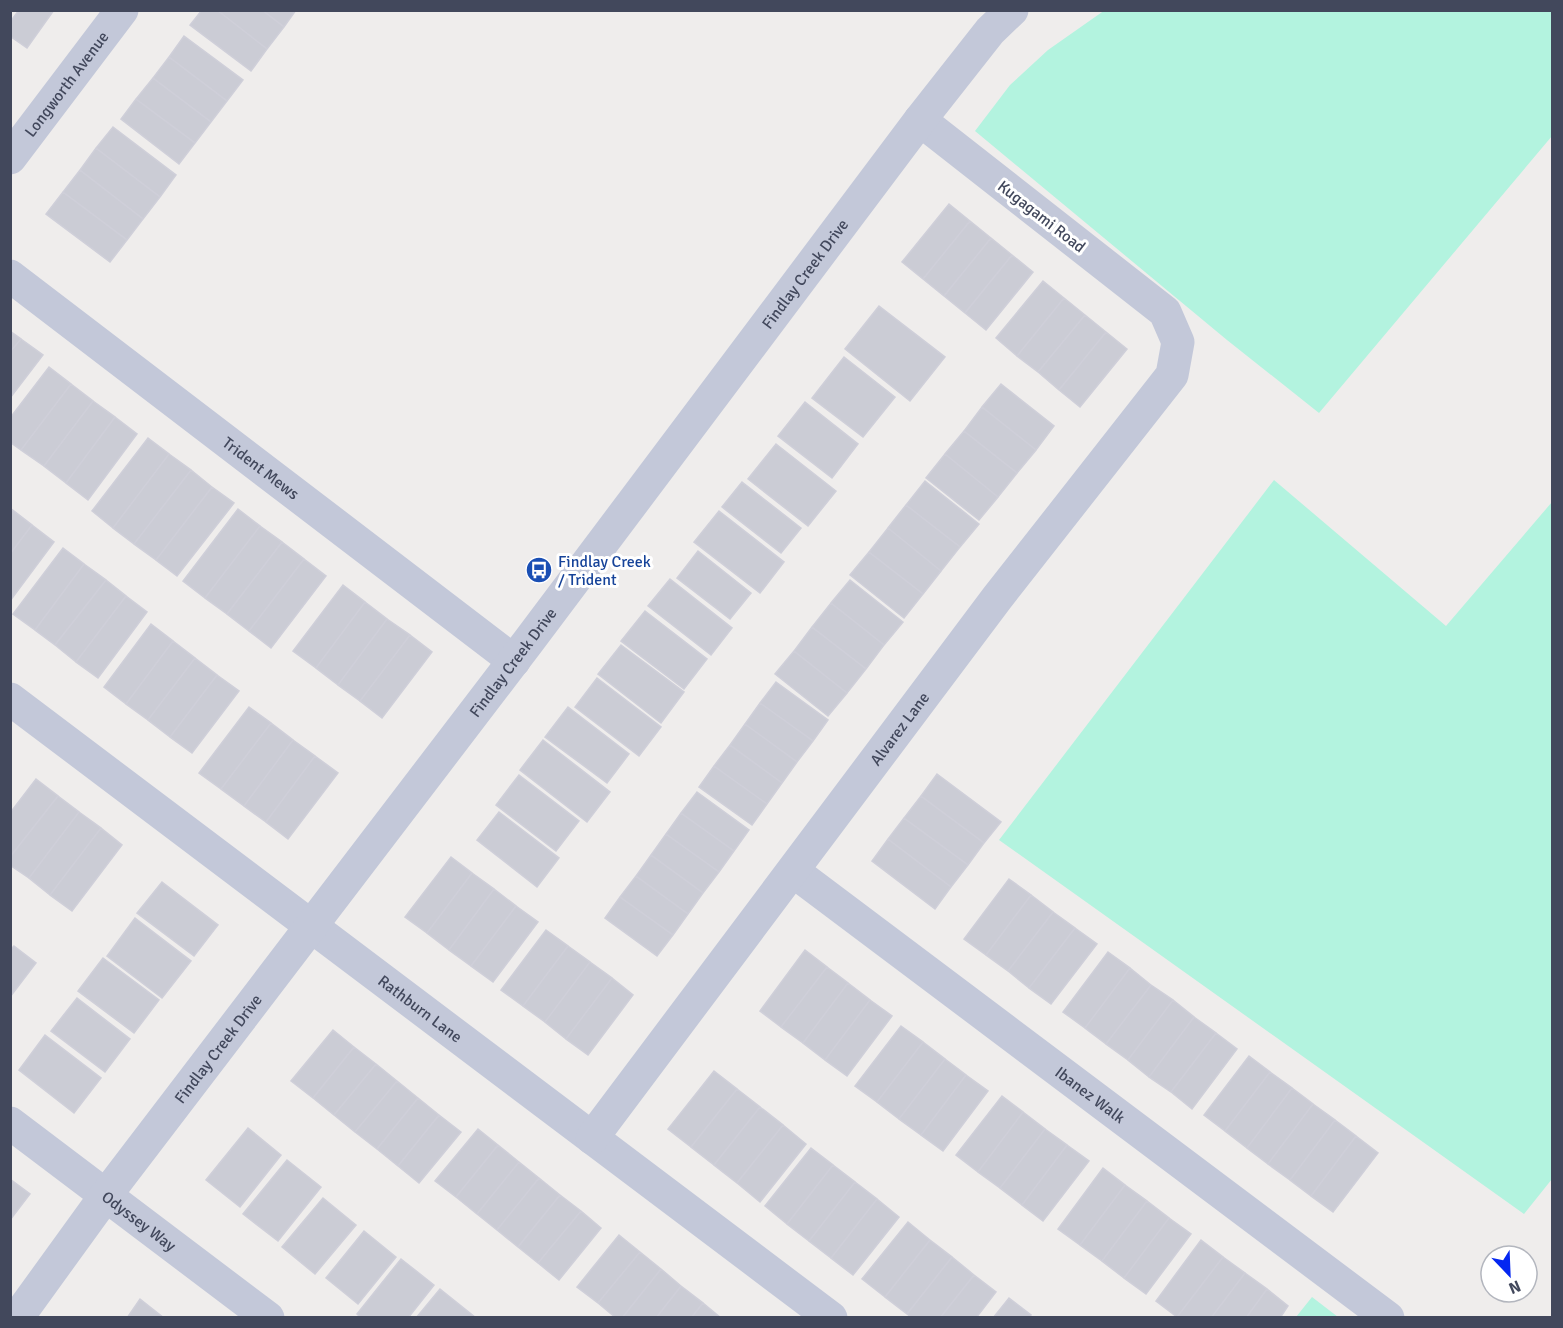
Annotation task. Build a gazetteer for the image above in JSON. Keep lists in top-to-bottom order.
{
  "streets": {
    "street": [
      "Longworth Avenue",
      "Kugagami Road",
      "Findlay Creek Drive",
      "Trident Mews",
      "Alvarez Lane",
      "Rathburn Lane",
      "Ibanez Walk",
      "Odyssey Way"
    ]
  },
  "crossings": [
    ["Kugagami Road", "Findlay Creek Drive"],
    ["Kugagami Road", "Alvarez Lane"],
    ["Findlay Creek Drive", "Trident Mews"],
    ["Findlay Creek Drive", "Rathburn Lane"],
    ["Findlay Creek Drive", "Odyssey Way"],
    ["Alvarez Lane", "Rathburn Lane"],
    ["Alvarez Lane", "Ibanez Walk"]
  ],
  "places": {
    "bus stop": ["Findlay Creek / Trident"]
  },
  "north": "bottom right"
}
